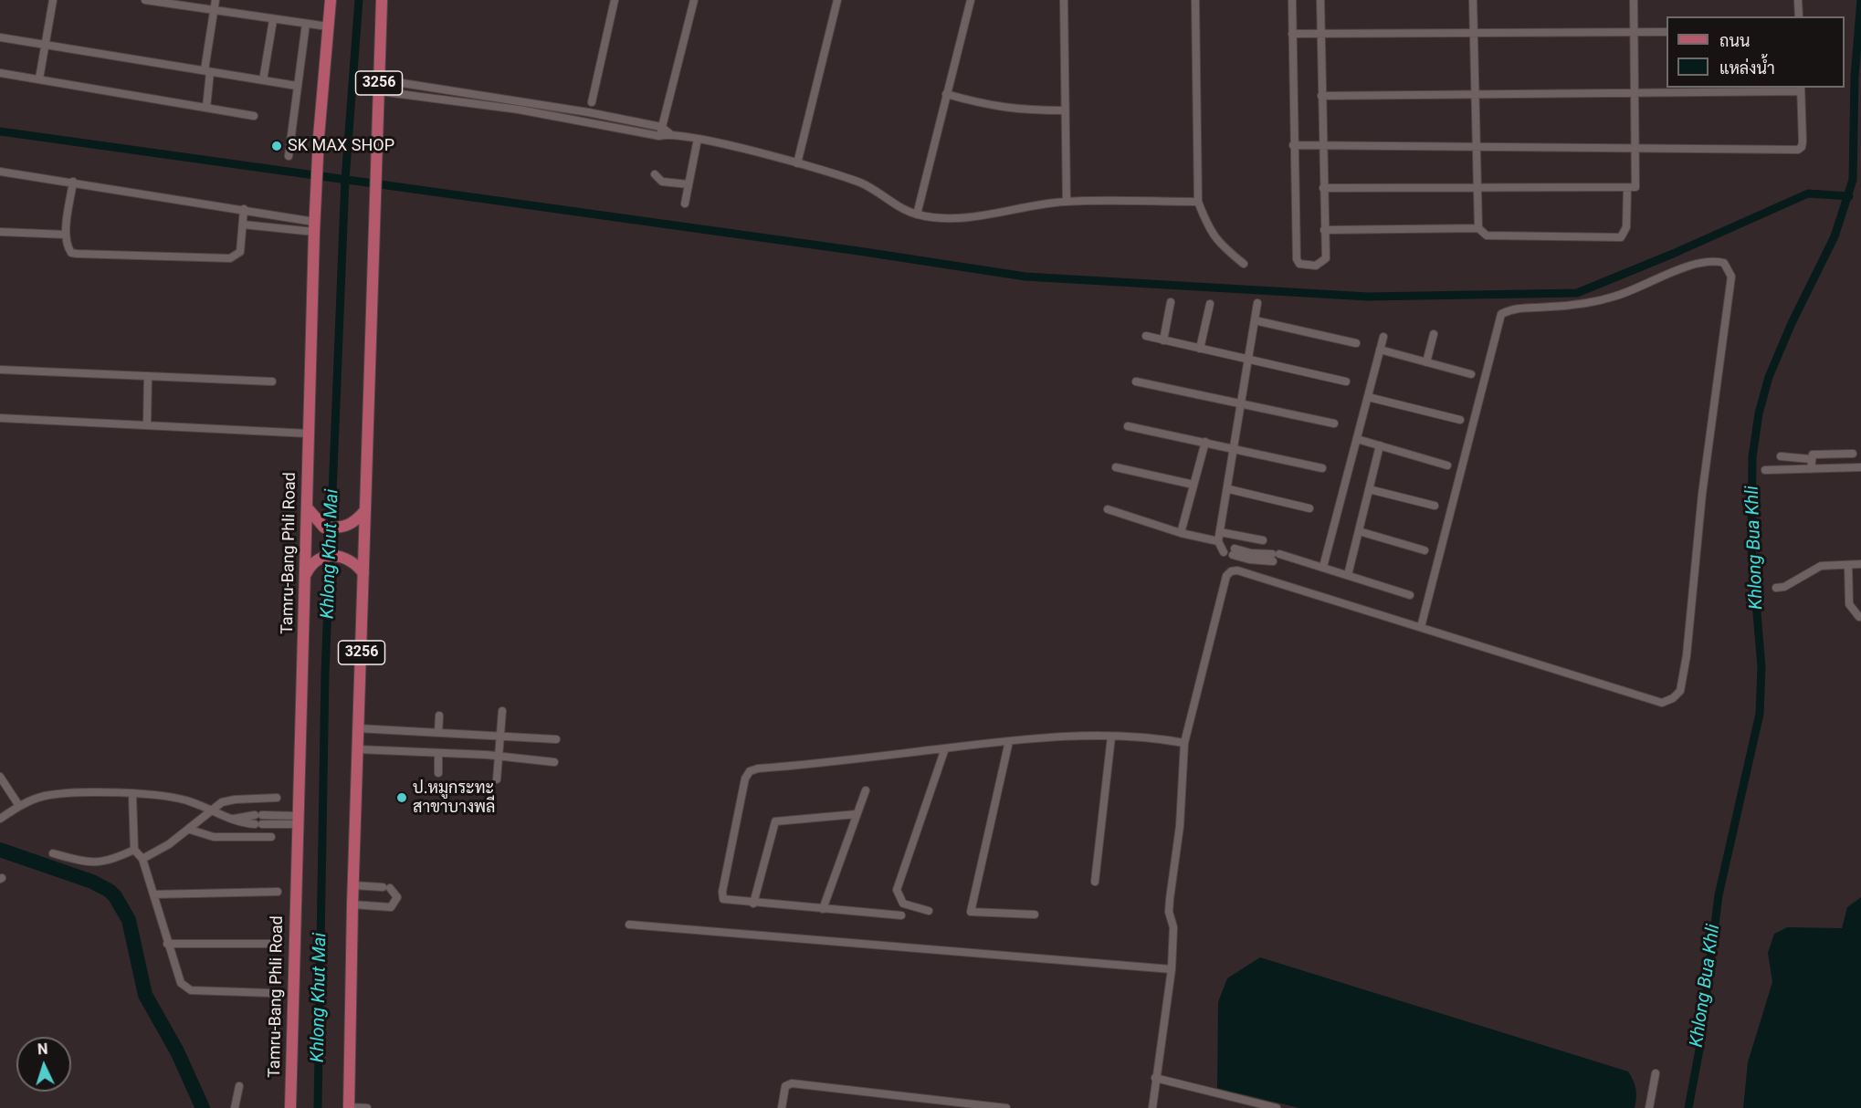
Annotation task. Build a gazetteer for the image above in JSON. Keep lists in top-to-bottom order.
{
  "streets": {
    "main road": ["3256", "Tamru-Bang Phli Road"]
  },
  "water": ["Khlong Bua Khli", "Khlong Khut Mai"],
  "places": ["SK MAX SHOP", "ป.หมูกระทะ สาขาบางพลี"],
  "legend": ["ถนน", "แหล่งน้ำ"],
  "north": "top"
}
